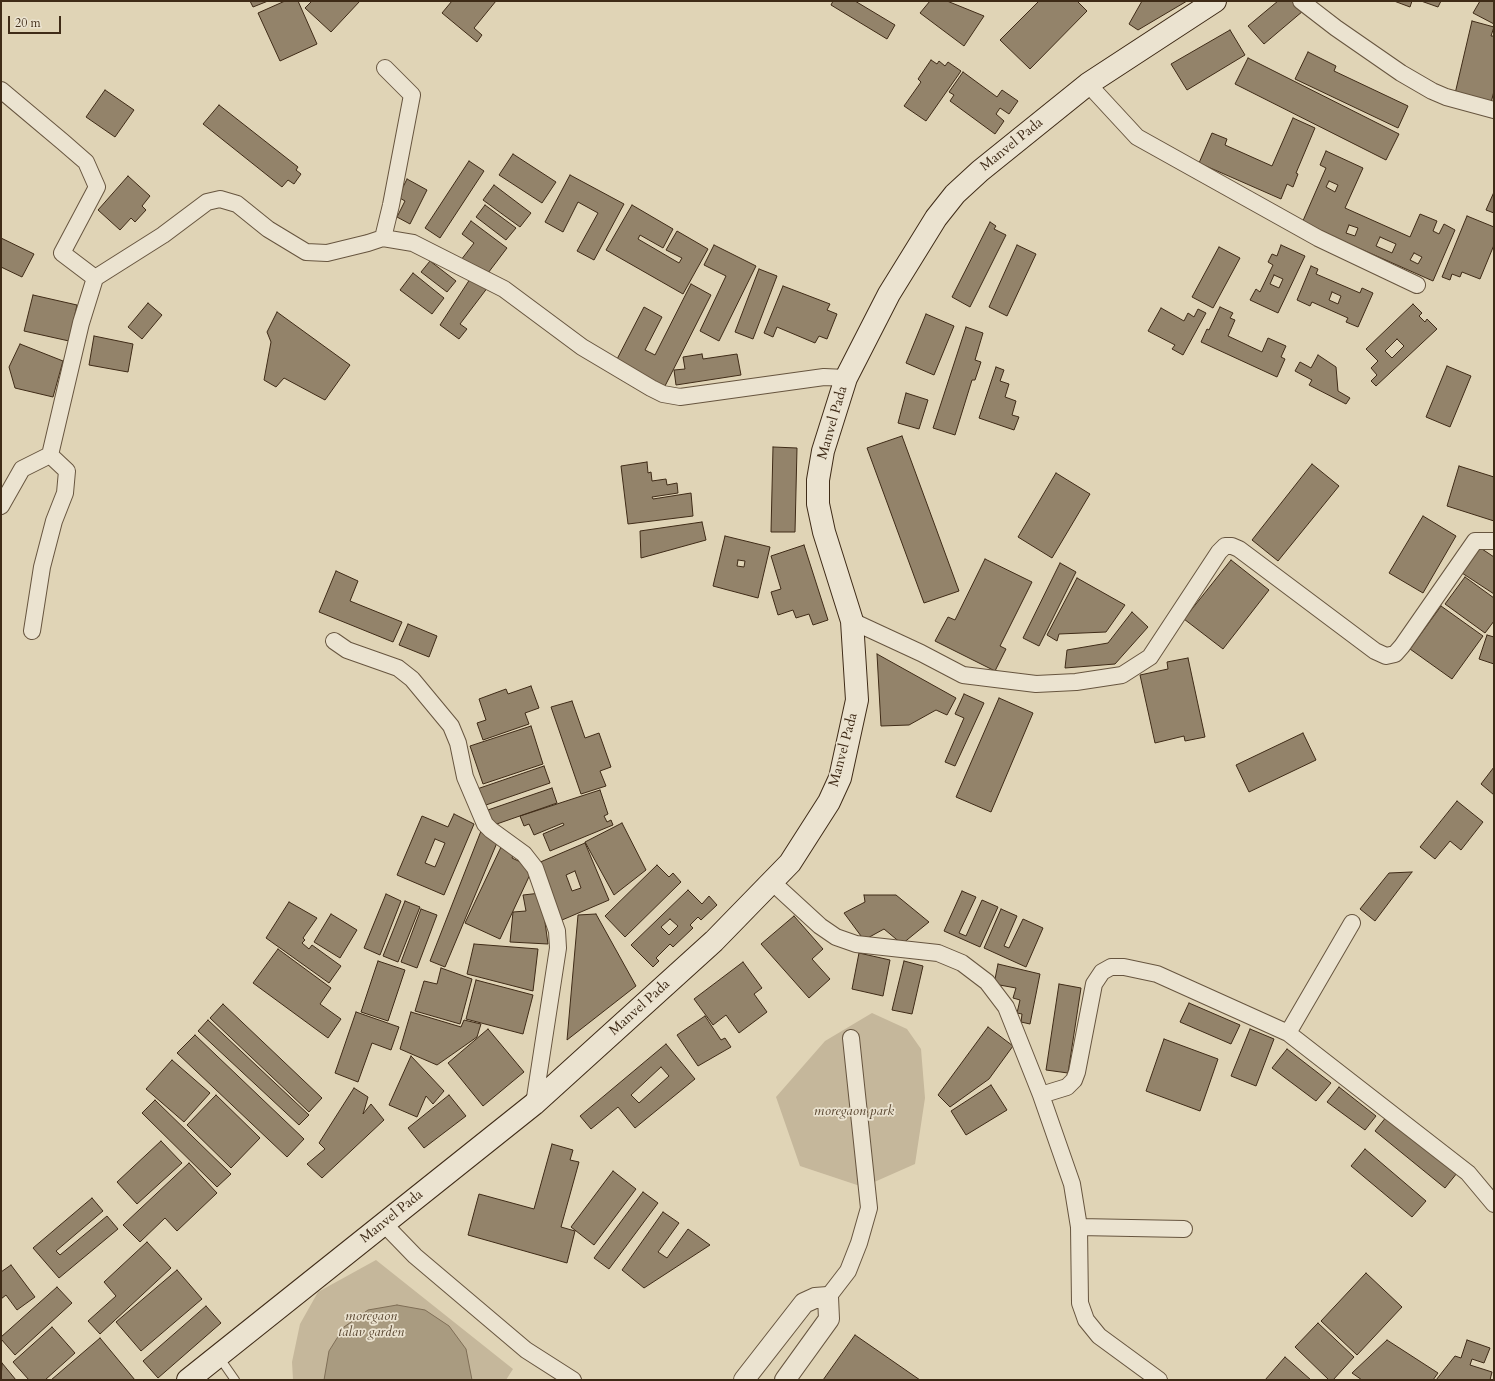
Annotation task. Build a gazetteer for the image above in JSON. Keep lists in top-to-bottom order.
{
  "streets": {
    "main road": ["Manvel Pada"]
  },
  "parks": ["moregaon park", "moregaon talav garden"],
  "scale_bar": "20 m"
}
